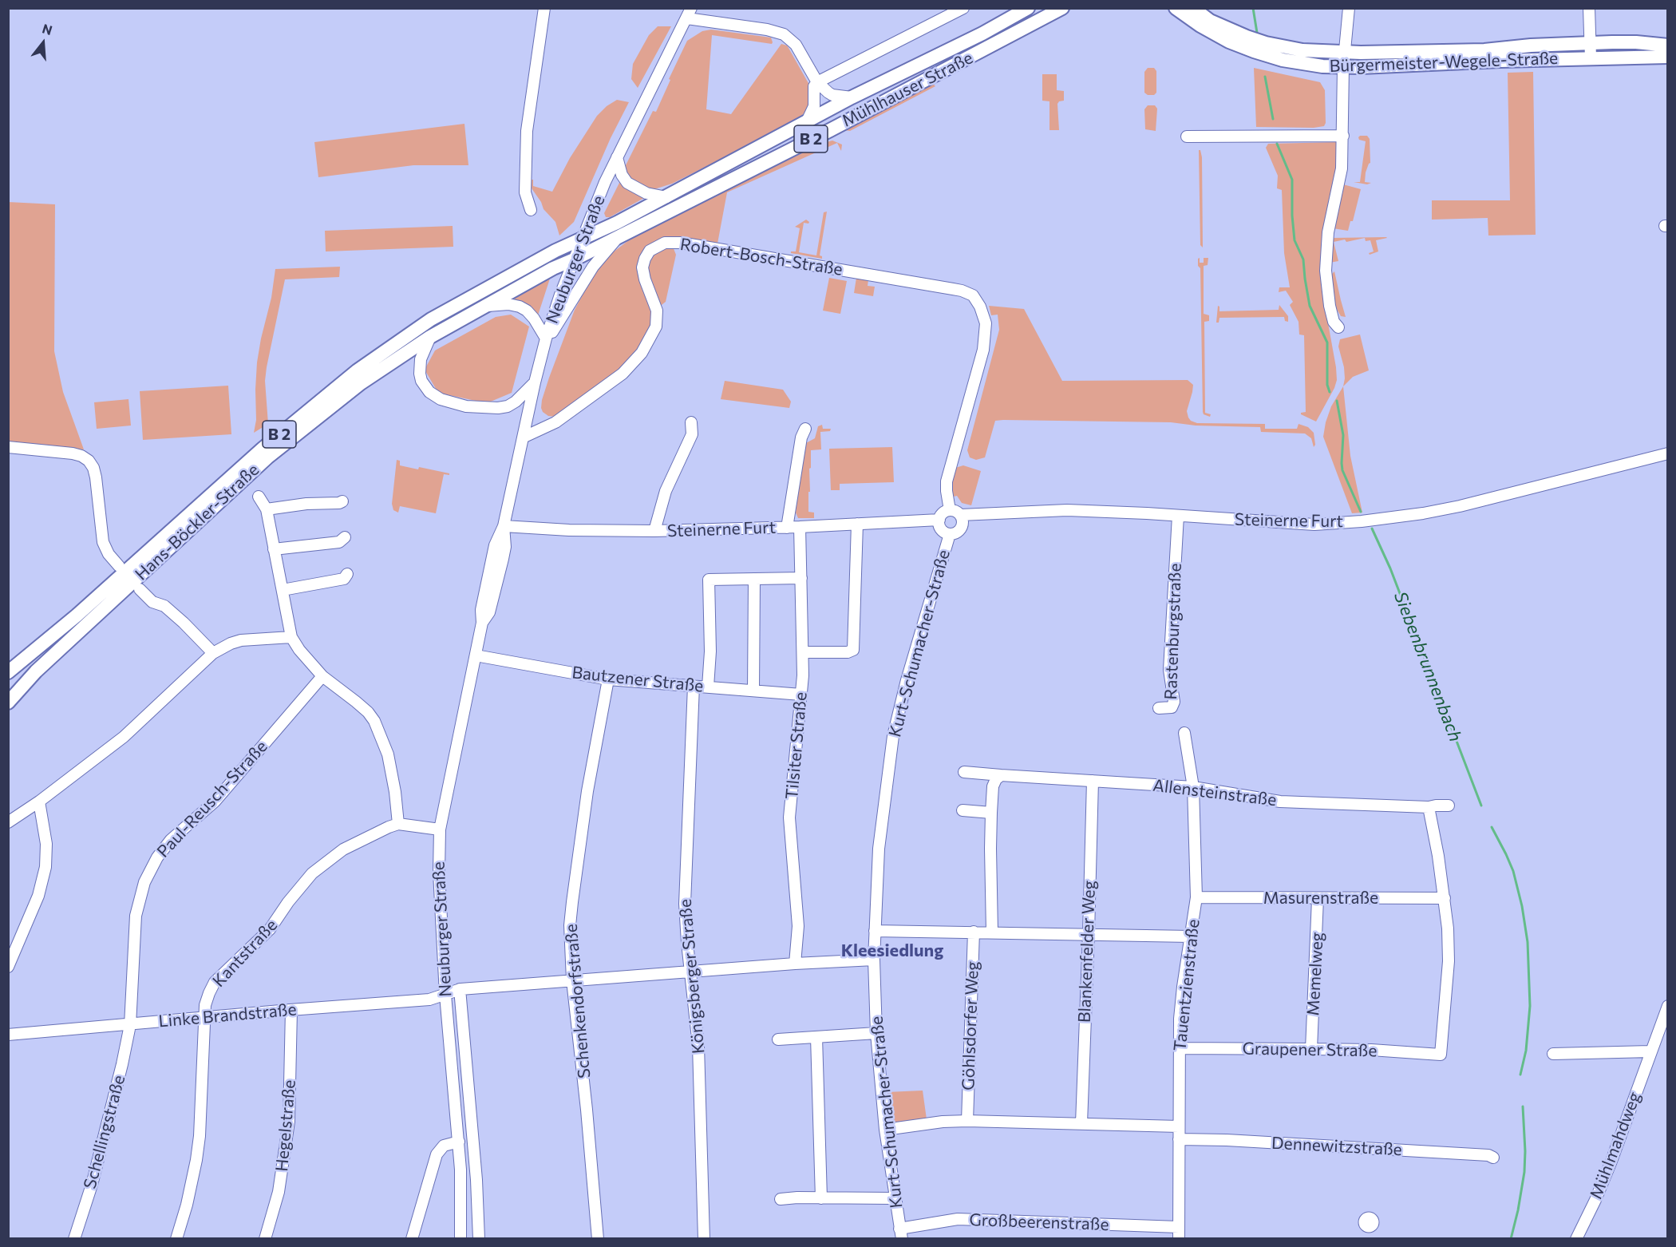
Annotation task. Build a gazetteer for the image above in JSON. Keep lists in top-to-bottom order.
{
  "streets": {
    "main road": [
      "Bürgermeister-Wegele-Straße",
      "Mühlhauser Straße",
      "B 2",
      "Hans-Böckler-Straße"
    ],
    "street": [
      "Robert-Bosch-Straße",
      "Neuburger Straße",
      "Steinerne Furt",
      "Rastenburgstraße",
      "Kurt-Schumacher-Straße",
      "Bautzener Straße",
      "Tilsiter Straße",
      "Allensteinstraße",
      "Paul-Reusch-Straße",
      "Masurenstraße",
      "Blankenfelder Weg",
      "Kantstraße",
      "Memelweg",
      "Königsberger Straße",
      "Tauentzienstraße",
      "Schenkendorfstraße",
      "Linke Brandstraße",
      "Göhlsdorfer Weg",
      "Graupener Straße",
      "Hegelstraße",
      "Schellingstraße",
      "Mühlmahdweg",
      "Dennewitzstraße",
      "Großbeerenstraße"
    ]
  },
  "crossings": [
    ["Mühlhauser Straße", "Neuburger Straße"],
    ["Mühlhauser Straße", "Hans-Böckler-Straße"],
    ["Robert-Bosch-Straße", "Neuburger Straße"],
    ["Robert-Bosch-Straße", "Steinerne Furt"],
    ["Robert-Bosch-Straße", "Kurt-Schumacher-Straße"],
    ["Neuburger Straße", "Steinerne Furt"],
    ["Neuburger Straße", "Hans-Böckler-Straße"],
    ["Neuburger Straße", "Bautzener Straße"],
    ["Neuburger Straße", "Linke Brandstraße"],
    ["Steinerne Furt", "Rastenburgstraße"],
    ["Steinerne Furt", "Kurt-Schumacher-Straße"],
    ["Steinerne Furt", "Tilsiter Straße"],
    ["Kurt-Schumacher-Straße", "Linke Brandstraße"],
    ["Kurt-Schumacher-Straße", "Großbeerenstraße"],
    ["Bautzener Straße", "Tilsiter Straße"],
    ["Bautzener Straße", "Königsberger Straße"],
    ["Bautzener Straße", "Schenkendorfstraße"],
    ["Tilsiter Straße", "Linke Brandstraße"],
    ["Allensteinstraße", "Blankenfelder Weg"],
    ["Allensteinstraße", "Tauentzienstraße"],
    ["Paul-Reusch-Straße", "Linke Brandstraße"],
    ["Paul-Reusch-Straße", "Schellingstraße"],
    ["Masurenstraße", "Memelweg"],
    ["Masurenstraße", "Tauentzienstraße"],
    ["Masurenstraße", "Graupener Straße"],
    ["Kantstraße", "Linke Brandstraße"],
    ["Memelweg", "Graupener Straße"],
    ["Königsberger Straße", "Linke Brandstraße"],
    ["Tauentzienstraße", "Graupener Straße"],
    ["Tauentzienstraße", "Dennewitzstraße"],
    ["Tauentzienstraße", "Großbeerenstraße"],
    ["Schenkendorfstraße", "Linke Brandstraße"],
    ["Linke Brandstraße", "Hegelstraße"],
    ["Linke Brandstraße", "Schellingstraße"]
  ],
  "districts": ["Kleesiedlung"],
  "water": ["Siebenbrunnenbach"],
  "north": "top"
}
